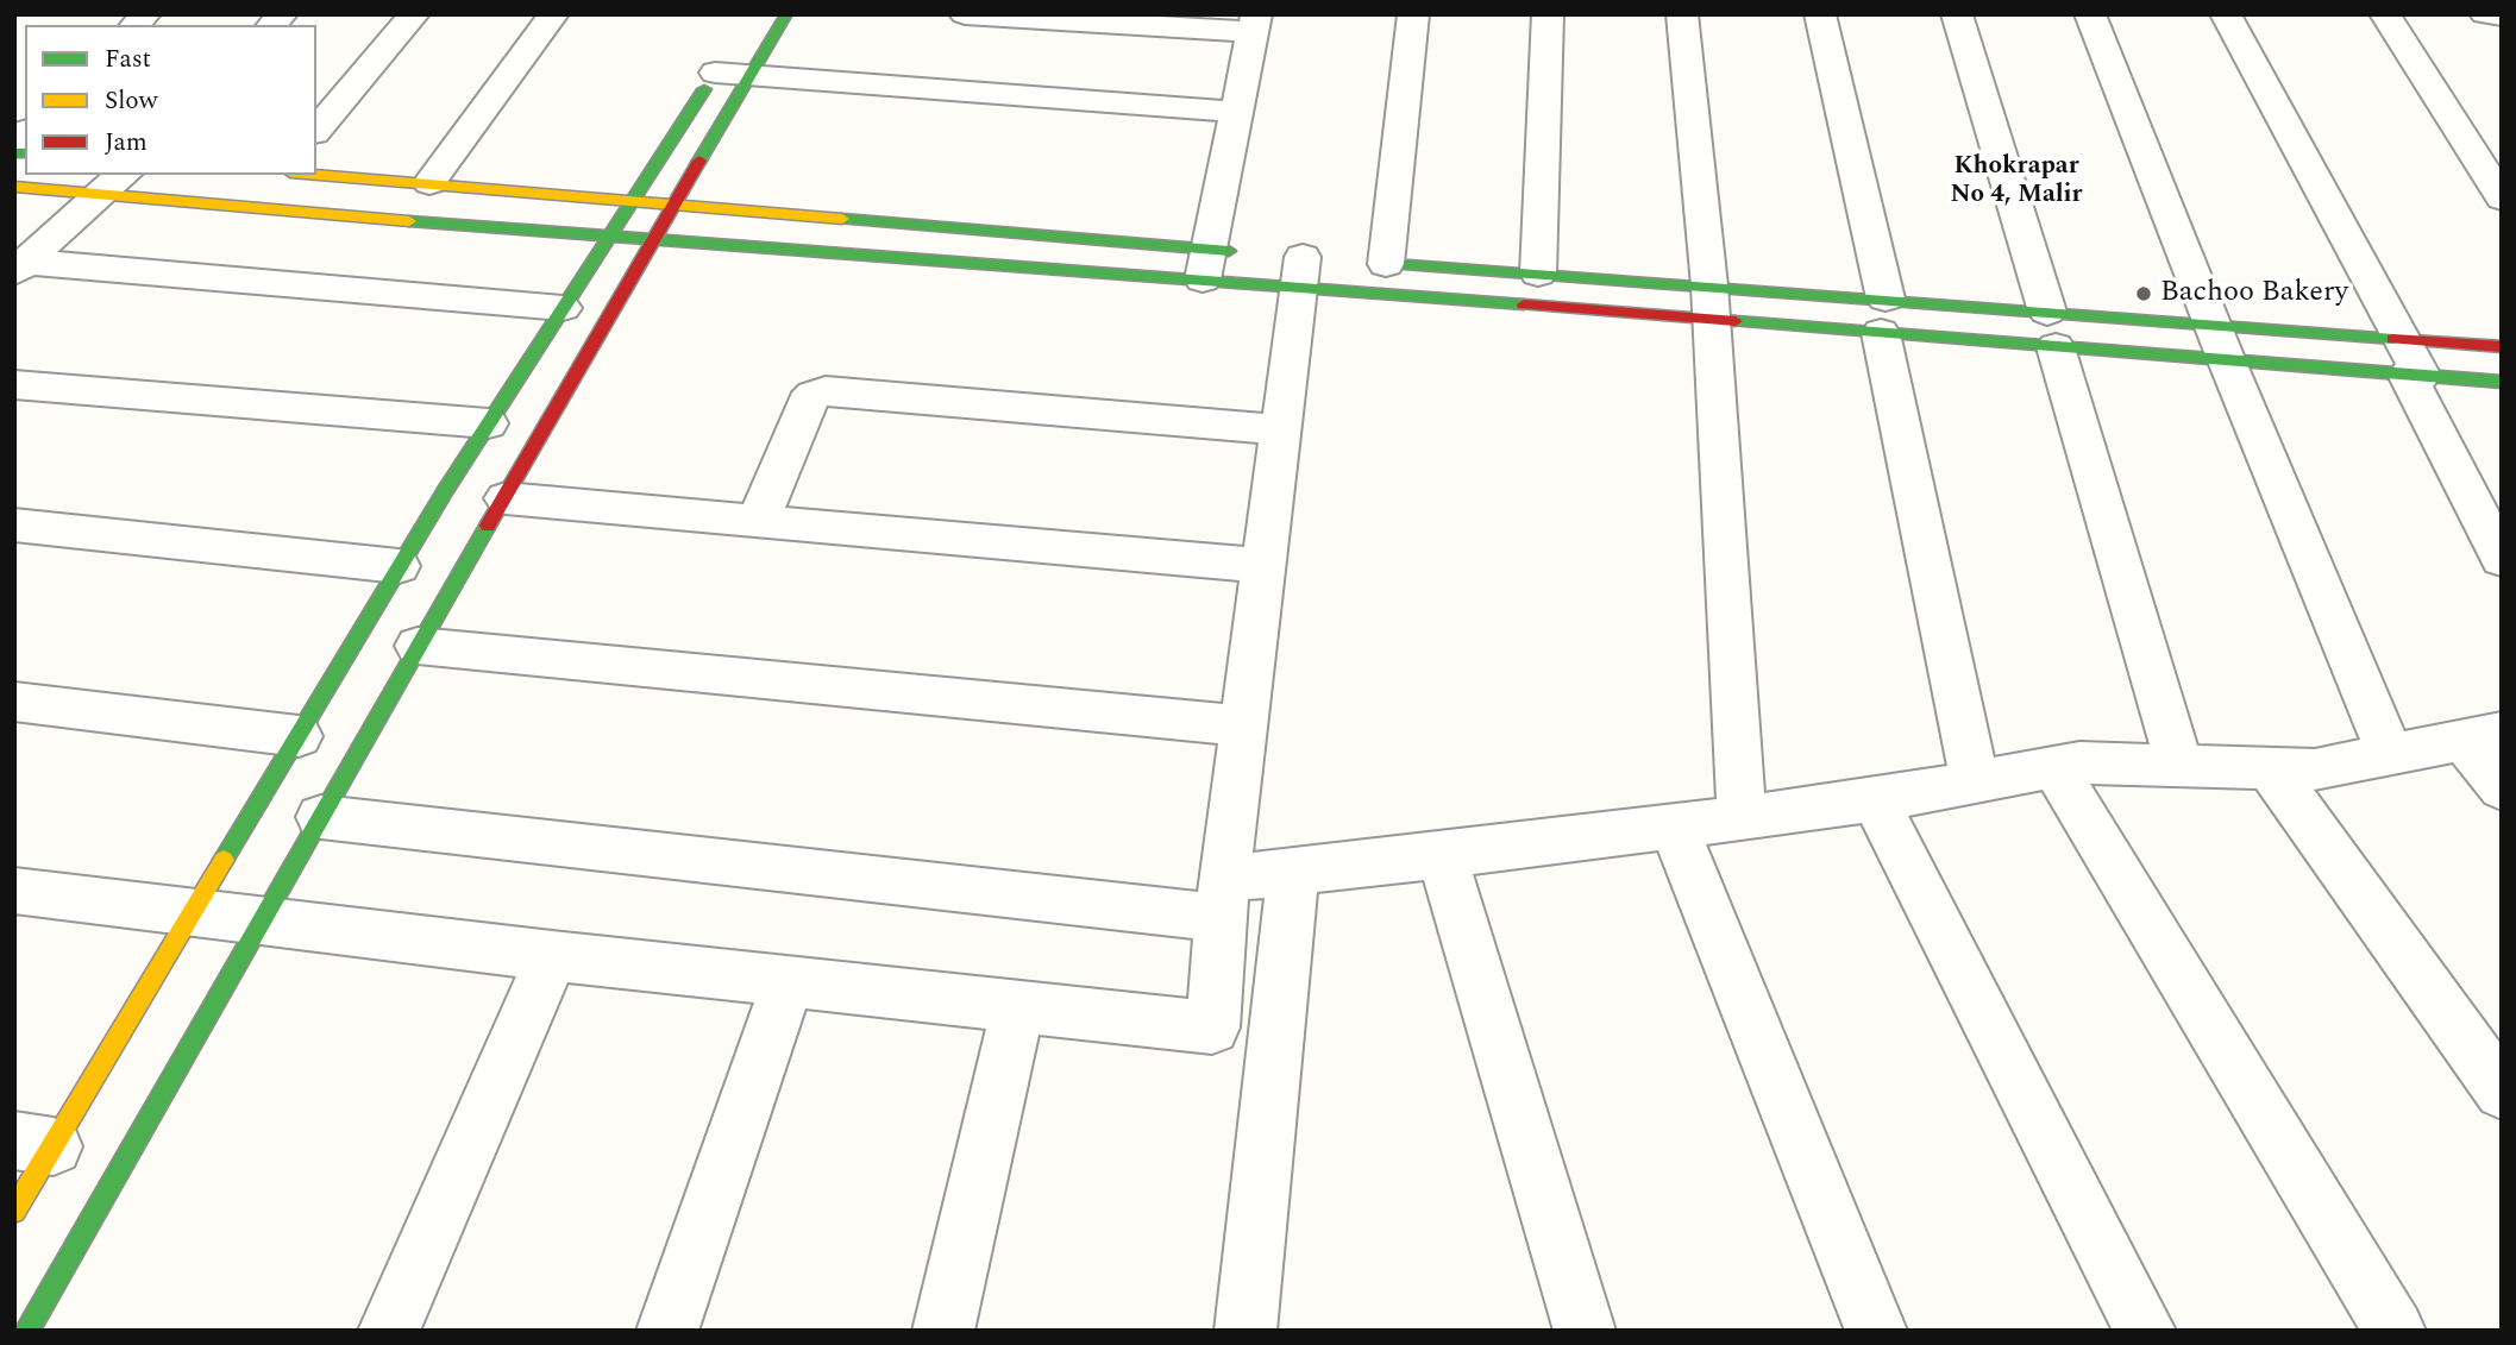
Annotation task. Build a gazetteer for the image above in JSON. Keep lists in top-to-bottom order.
{
  "districts": ["Khokrapar No 4, Malir"],
  "places": ["Bachoo Bakery"],
  "legend": ["Fast", "Slow", "Jam"]
}
